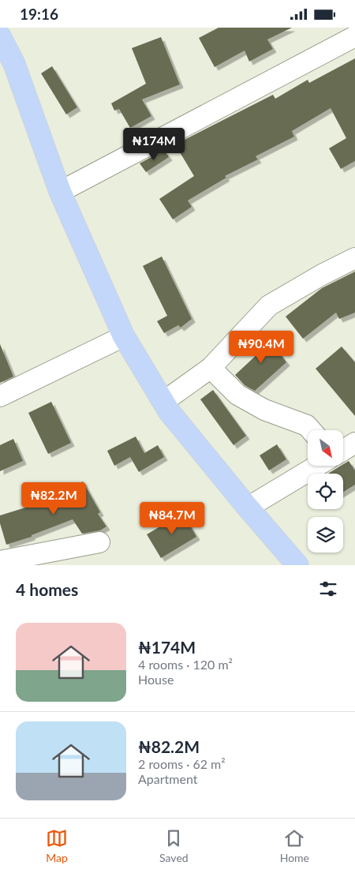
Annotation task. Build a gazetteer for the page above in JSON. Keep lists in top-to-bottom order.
{
  "north": "bottom right",
  "page": {
    "status": "19:16",
    "price": [
      "₦174M",
      "₦90.4M",
      "₦82.2M",
      "₦84.7M"
    ],
    "heading": "4 homes",
    "list": [
      {
        "name": "₦174M",
        "note": "4 rooms · 120 m² · House"
      },
      {
        "name": "₦82.2M",
        "note": "2 rooms · 62 m² · Apartment"
      }
    ],
    "tabs": ["Map", "Saved", "Home"]
  }
}
